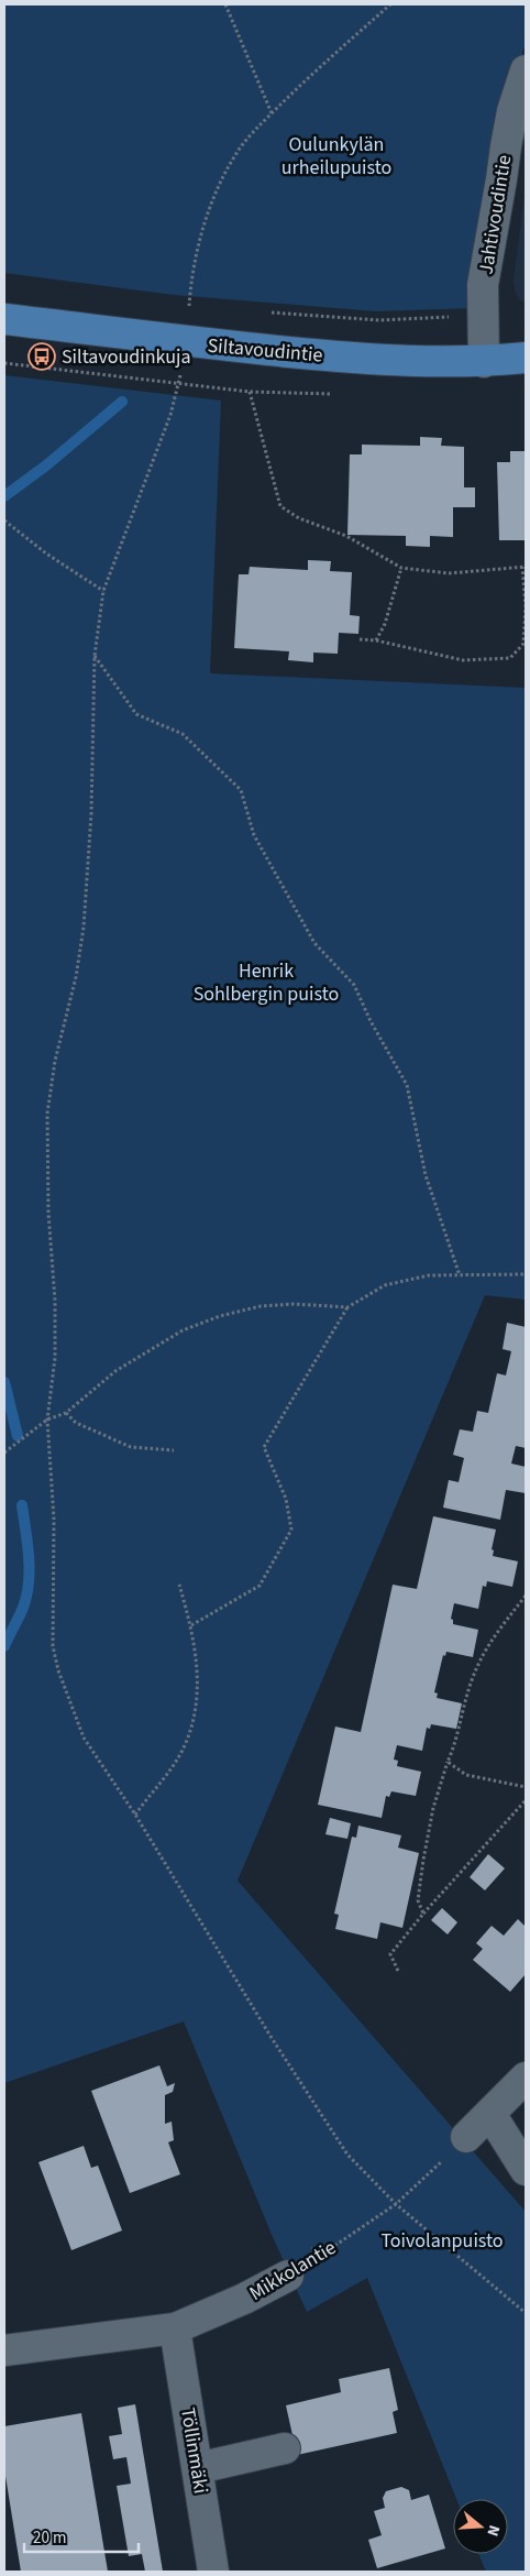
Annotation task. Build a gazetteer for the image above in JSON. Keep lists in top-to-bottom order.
{
  "streets": {
    "main road": ["Siltavoudintie"],
    "street": ["Jahtivoudintie", "Mikkolantie", "Töllinmäki"]
  },
  "crossings": [
    ["Jahtivoudintie", "Siltavoudintie"],
    ["Mikkolantie", "Töllinmäki"]
  ],
  "parks": ["Oulunkylän urheilupuisto", "Henrik Sohlbergin puisto", "Toivolanpuisto"],
  "places": {
    "bus stop": ["Siltavoudinkuja"]
  },
  "scale_bar": "20 m",
  "north": "right"
}
